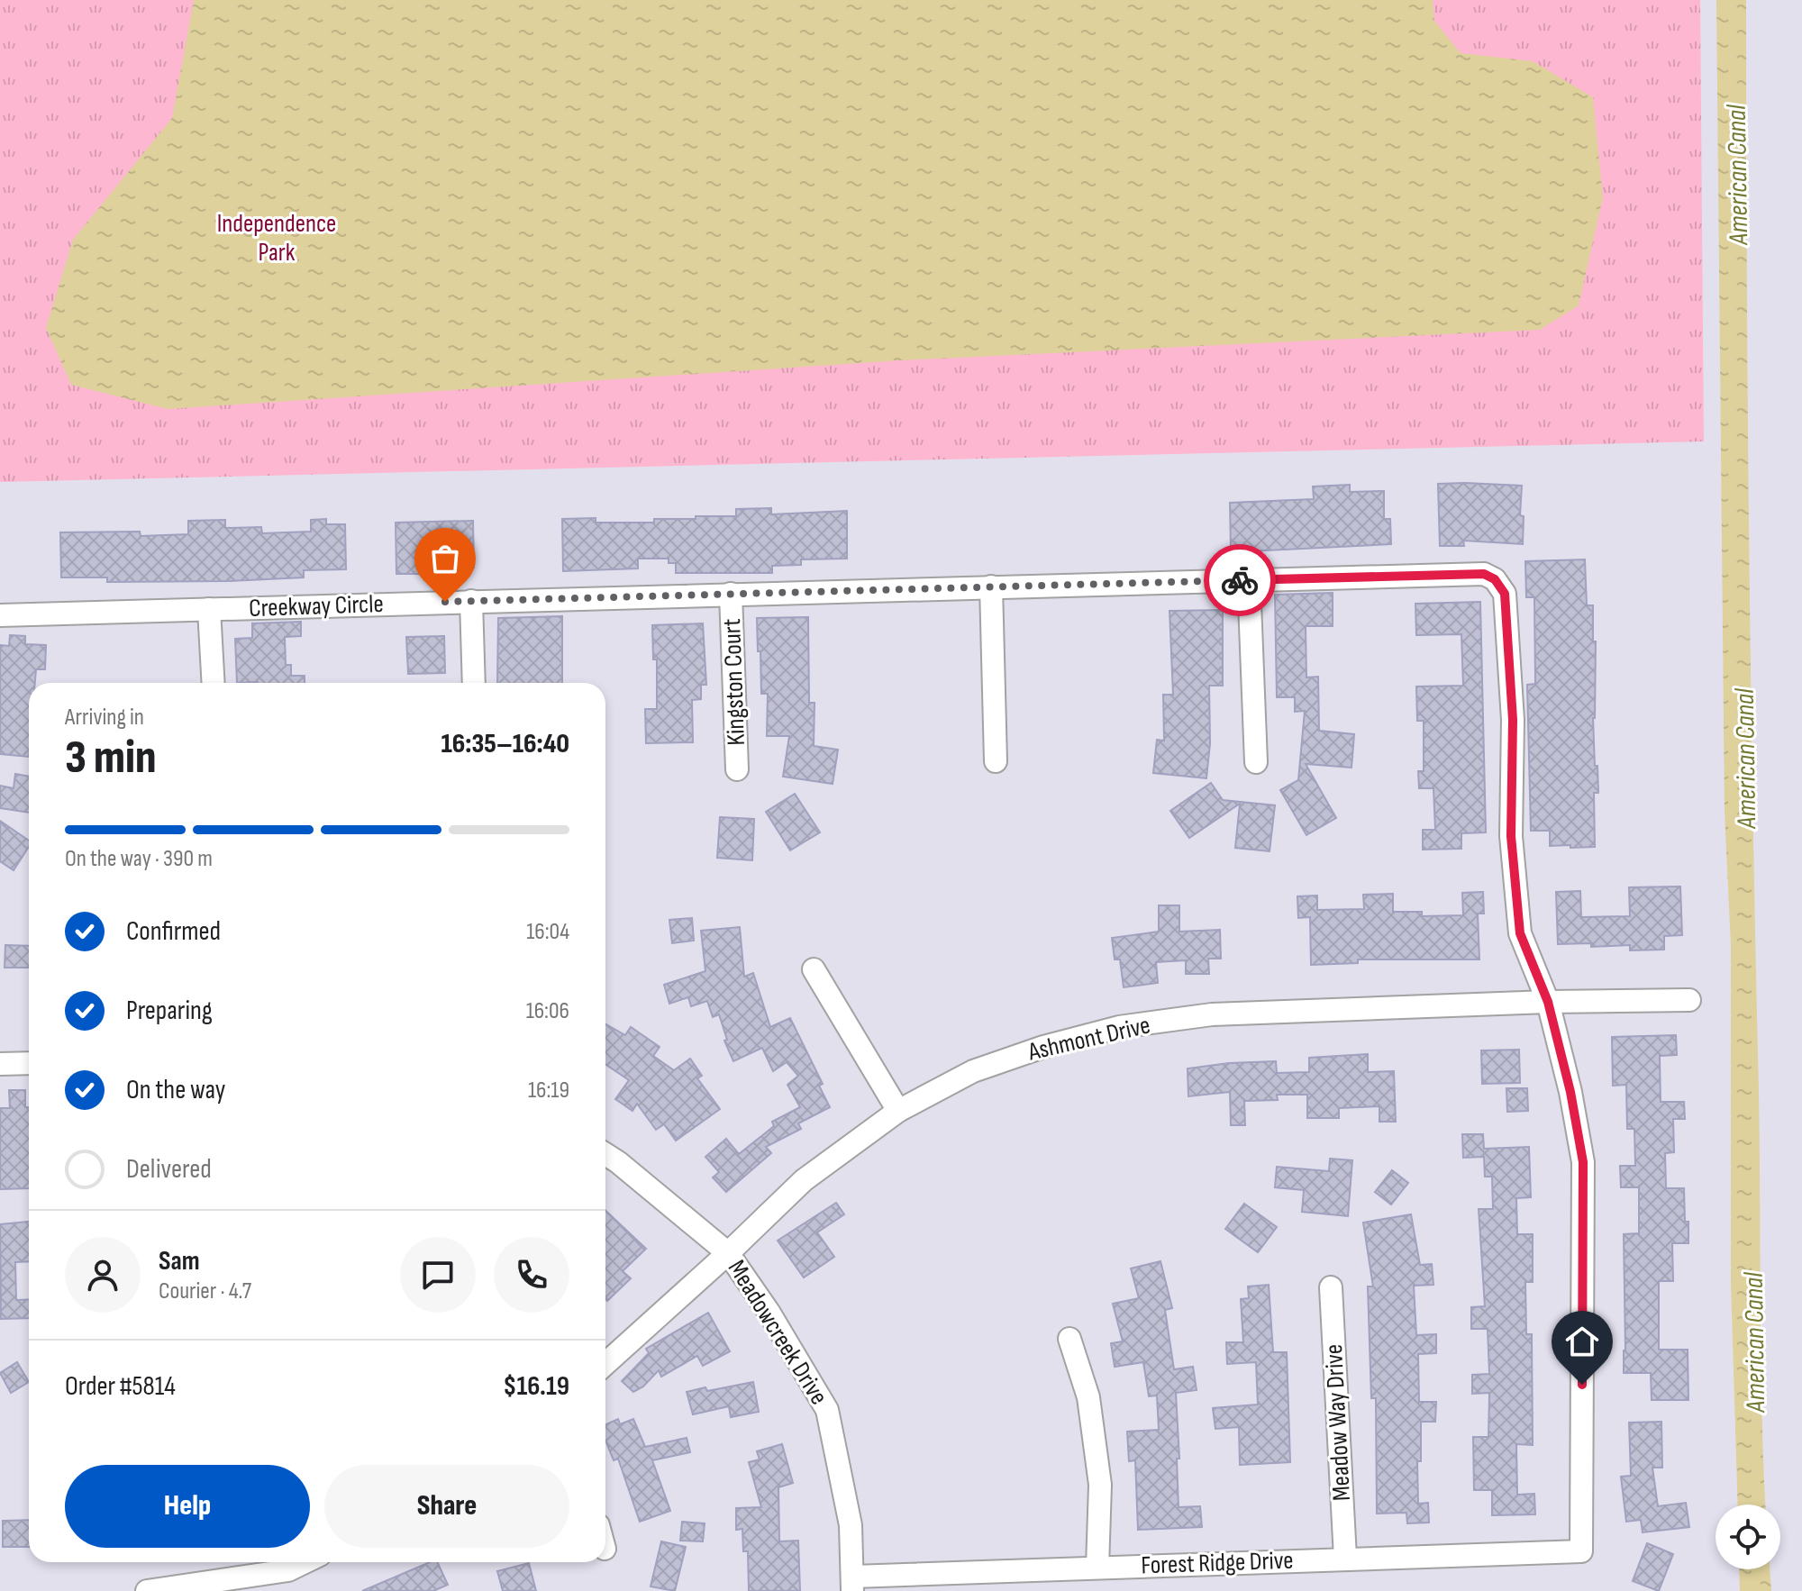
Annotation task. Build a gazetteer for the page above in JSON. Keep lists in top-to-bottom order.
{
  "streets": {
    "street": [
      "Creekway Circle",
      "Kingston Court",
      "Ashmont Drive",
      "Meadowcreek Drive",
      "Meadow Way Drive",
      "Forest Ridge Drive"
    ]
  },
  "crossings": [
    ["Creekway Circle", "Kingston Court"],
    ["Creekway Circle", "Ashmont Drive"],
    ["Creekway Circle", "Forest Ridge Drive"],
    ["Ashmont Drive", "Meadowcreek Drive"],
    ["Ashmont Drive", "Forest Ridge Drive"],
    ["Meadowcreek Drive", "Forest Ridge Drive"],
    ["Meadow Way Drive", "Forest Ridge Drive"]
  ],
  "water": ["American Canal"],
  "parks": ["Independence Park"],
  "page": {
    "heading": ["3 min", "Arriving in", "16:35–16:40"],
    "panel": [
      "Sam",
      "Courier · 4.7",
      "Order #5814",
      "$16.19"
    ],
    "bar": "On the way · 390 m",
    "list": [
      ["Confirmed", "16:04"],
      ["Preparing", "16:06"],
      ["On the way", "16:19"],
      "Delivered"
    ],
    "buttons": ["Help", "Share"]
  }
}
